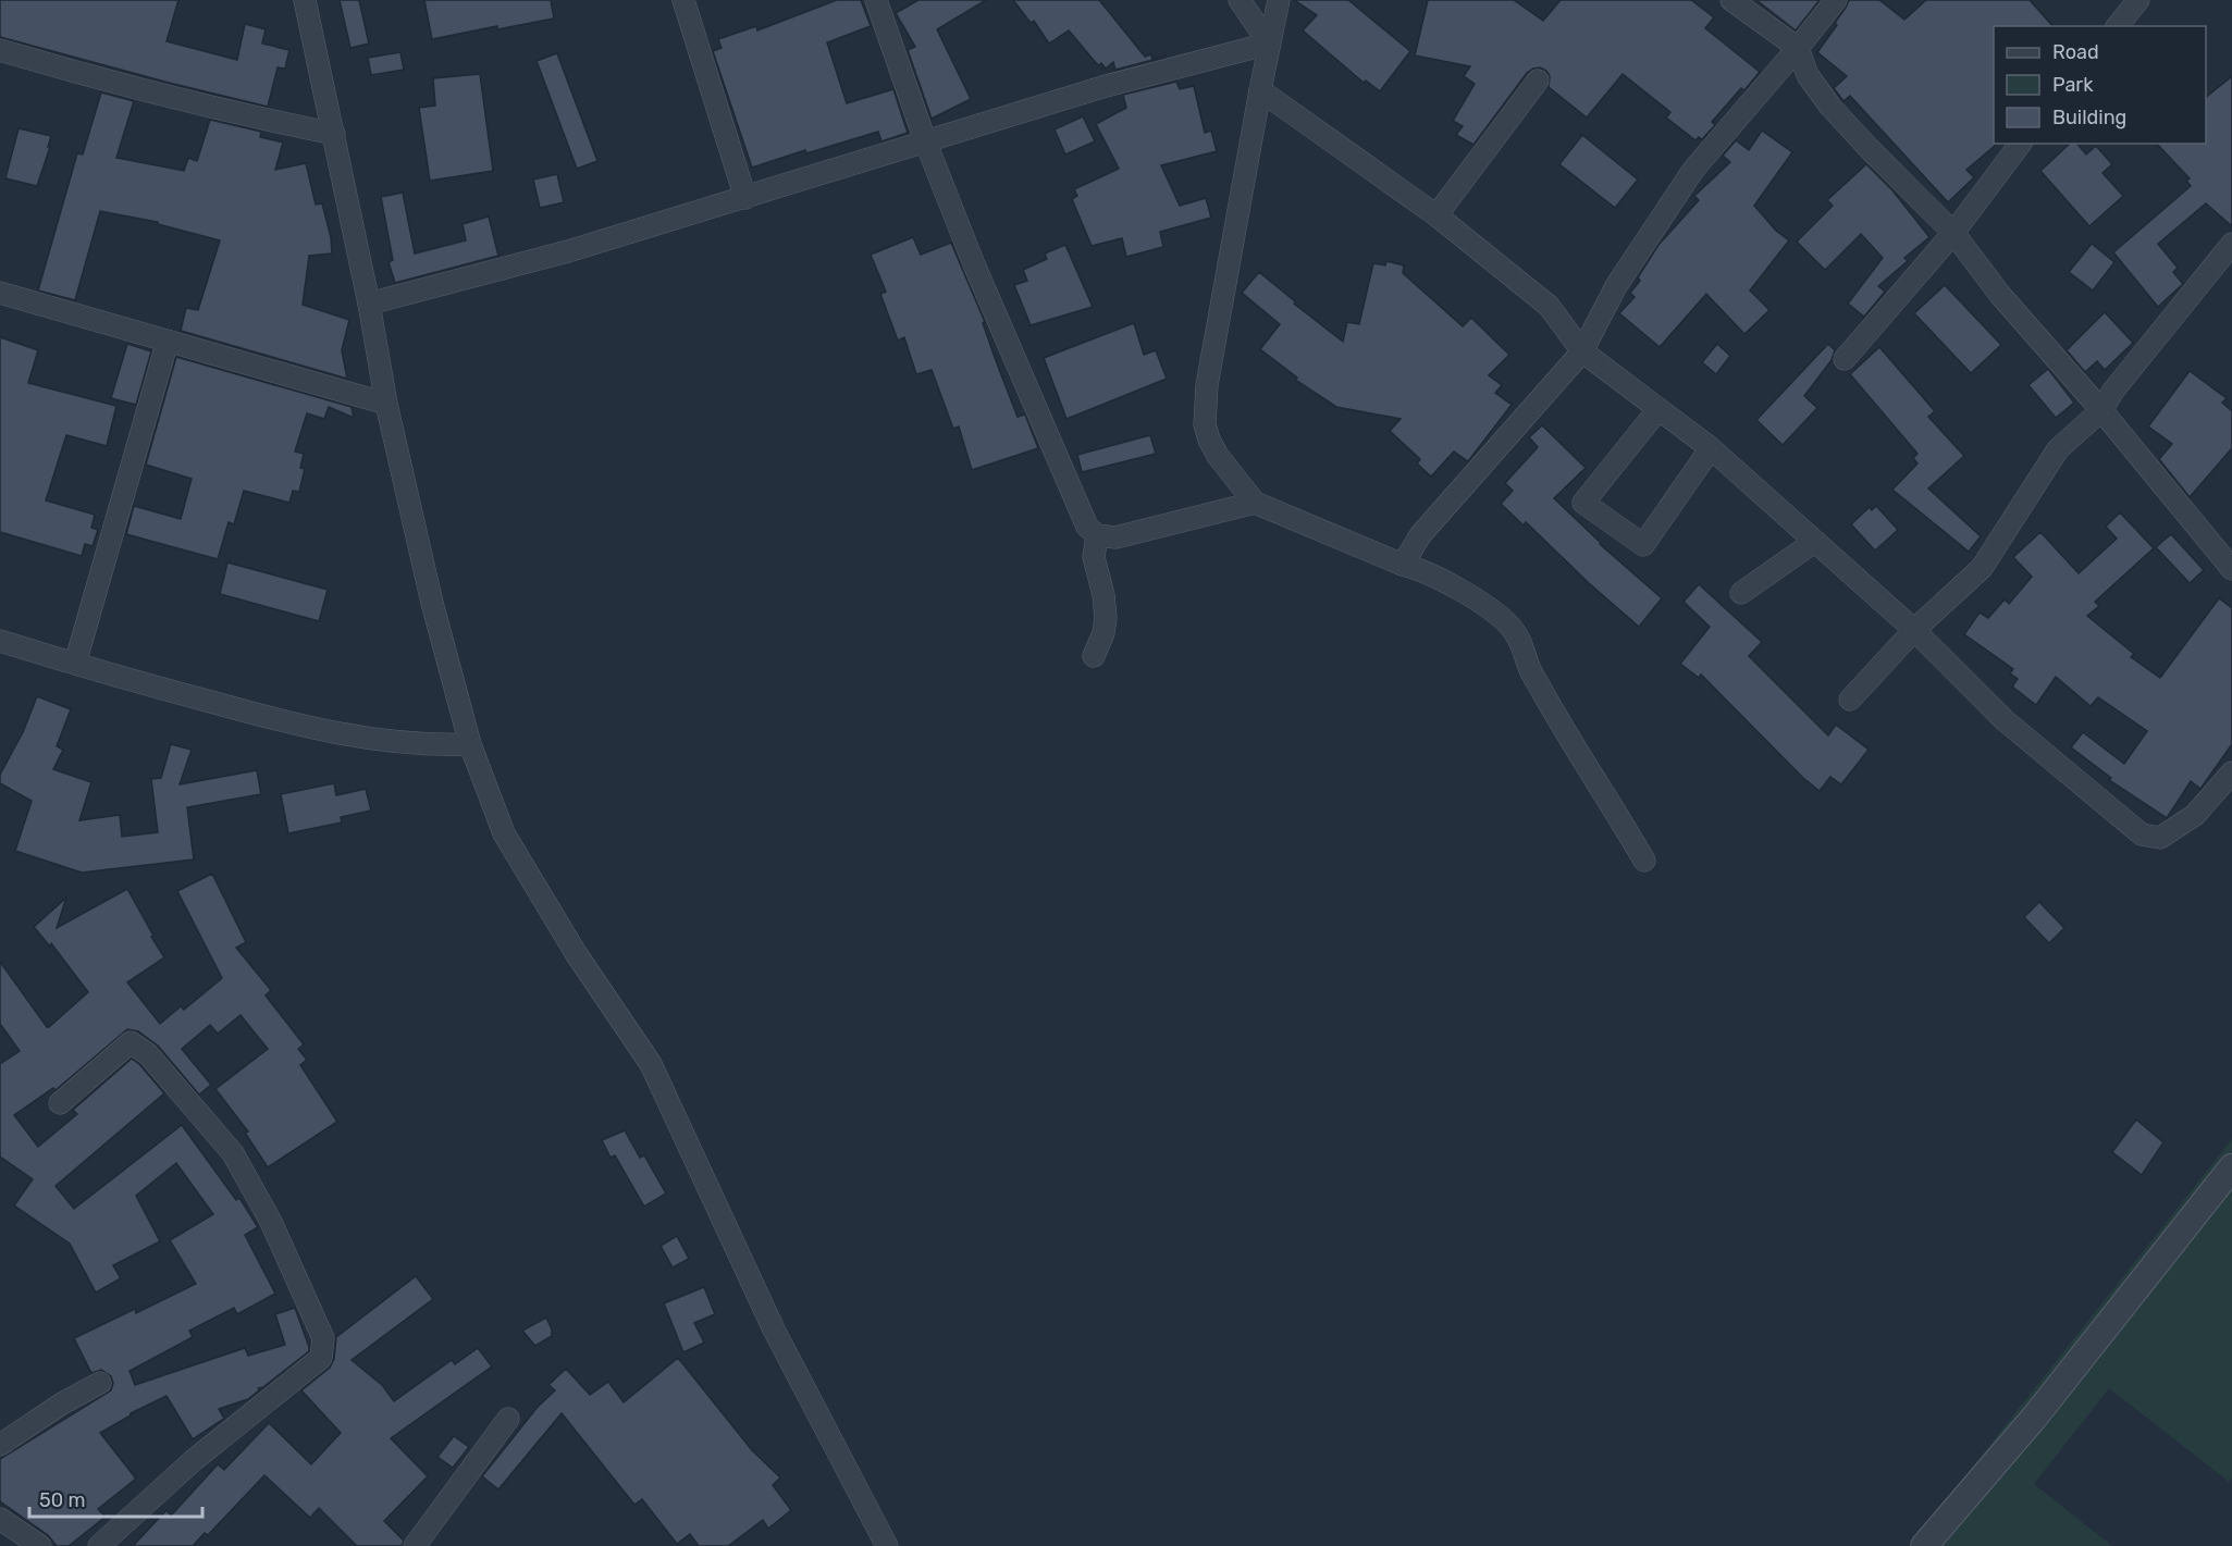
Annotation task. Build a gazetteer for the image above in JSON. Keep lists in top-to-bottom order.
{
  "legend": ["Road", "Park", "Building"],
  "scale_bar": "50 m"
}
